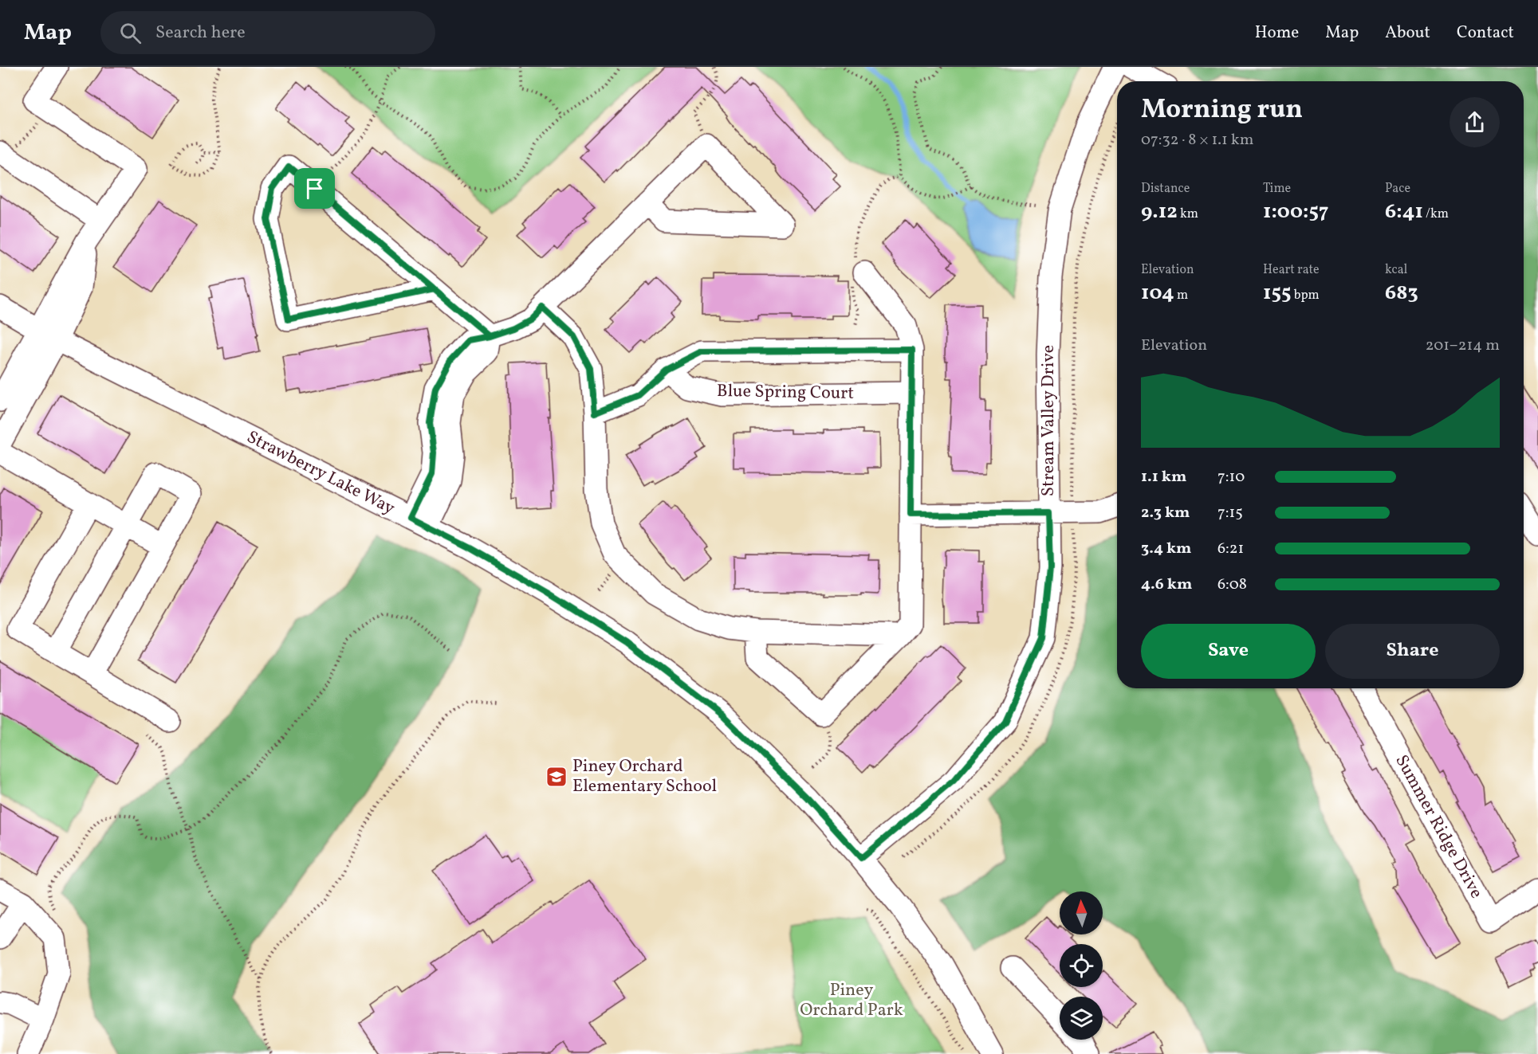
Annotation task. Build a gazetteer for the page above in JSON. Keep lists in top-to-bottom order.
{
  "streets": {
    "street": [
      "Blue Spring Court",
      "Stream Valley Drive",
      "Strawberry Lake Way",
      "Summer Ridge Drive"
    ]
  },
  "crossings": [
    ["Stream Valley Drive", "Strawberry Lake Way"]
  ],
  "parks": ["Piney Orchard Park"],
  "places": {
    "school or university": ["Piney Orchard Elementary School"]
  },
  "north": "top",
  "page": {
    "header": "Map",
    "search": "Search here",
    "nav": [
      "Home",
      "Map",
      "About",
      "Contact"
    ],
    "heading": ["Morning run", "07:32 · 8 × 1.1 km"],
    "stats": [
      ["Distance", "9.12 km"],
      ["Time", "1:00:57"],
      ["Pace", "6:41 /km"],
      ["Elevation", "104 m"],
      ["Heart rate", "155 bpm"],
      ["kcal", "683"]
    ],
    "chart": ["Elevation", "201–214 m"],
    "list": [
      {
        "name": "1.1 km",
        "note": "7:10"
      },
      {
        "name": "2.3 km",
        "note": "7:15"
      },
      {
        "name": "3.4 km",
        "note": "6:21"
      },
      {
        "name": "4.6 km",
        "note": "6:08"
      }
    ],
    "buttons": ["Save", "Share"]
  }
}
